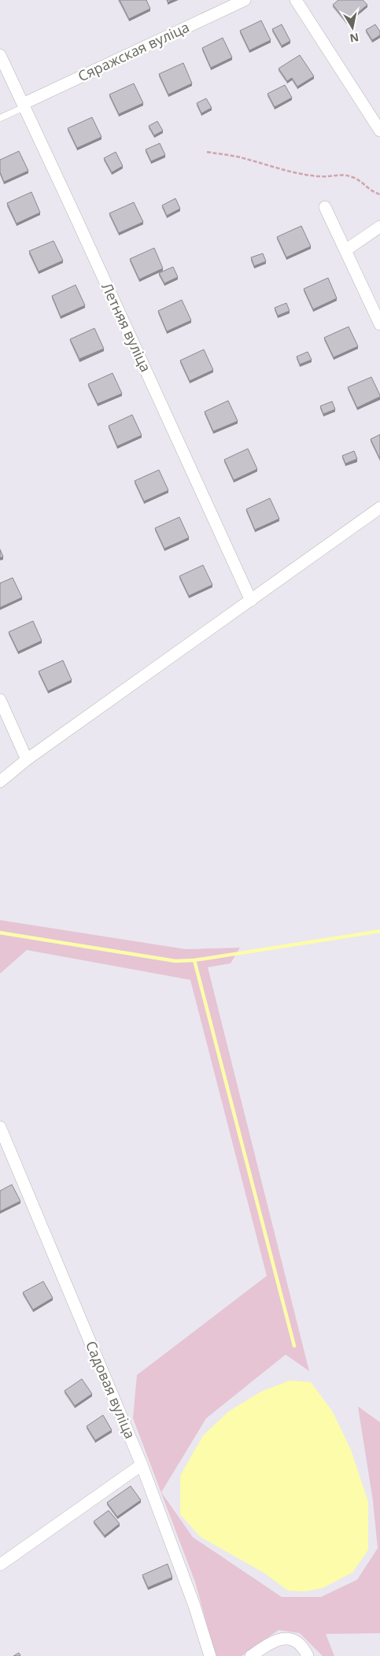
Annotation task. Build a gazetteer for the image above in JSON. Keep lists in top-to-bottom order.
{
  "streets": {
    "street": ["Сяражская вуліца", "Летняя вуліца", "Садовая вуліца"]
  },
  "crossings": [
    ["Сяражская вуліца", "Летняя вуліца"]
  ],
  "north": "bottom"
}
